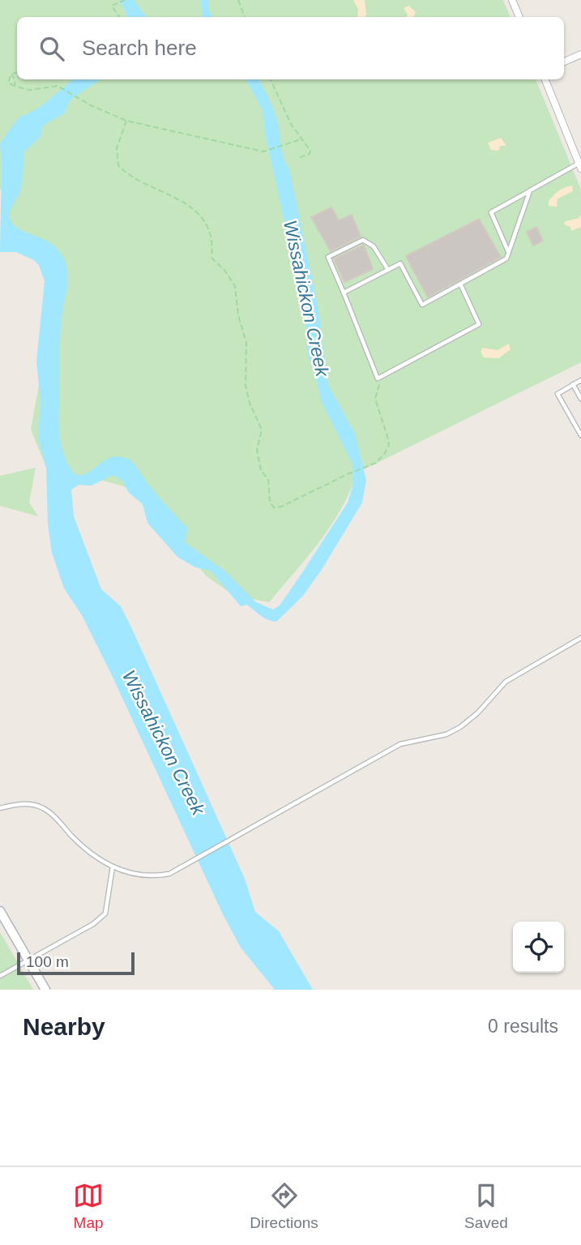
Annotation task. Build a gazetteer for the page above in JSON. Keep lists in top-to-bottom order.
{
  "water": ["Wissahickon Creek"],
  "scale_bar": "100 m",
  "page": {
    "search": "Search here",
    "scale": "100 m",
    "heading": ["Nearby", "0 results"],
    "nav": ["Map", "Directions", "Saved"]
  }
}
